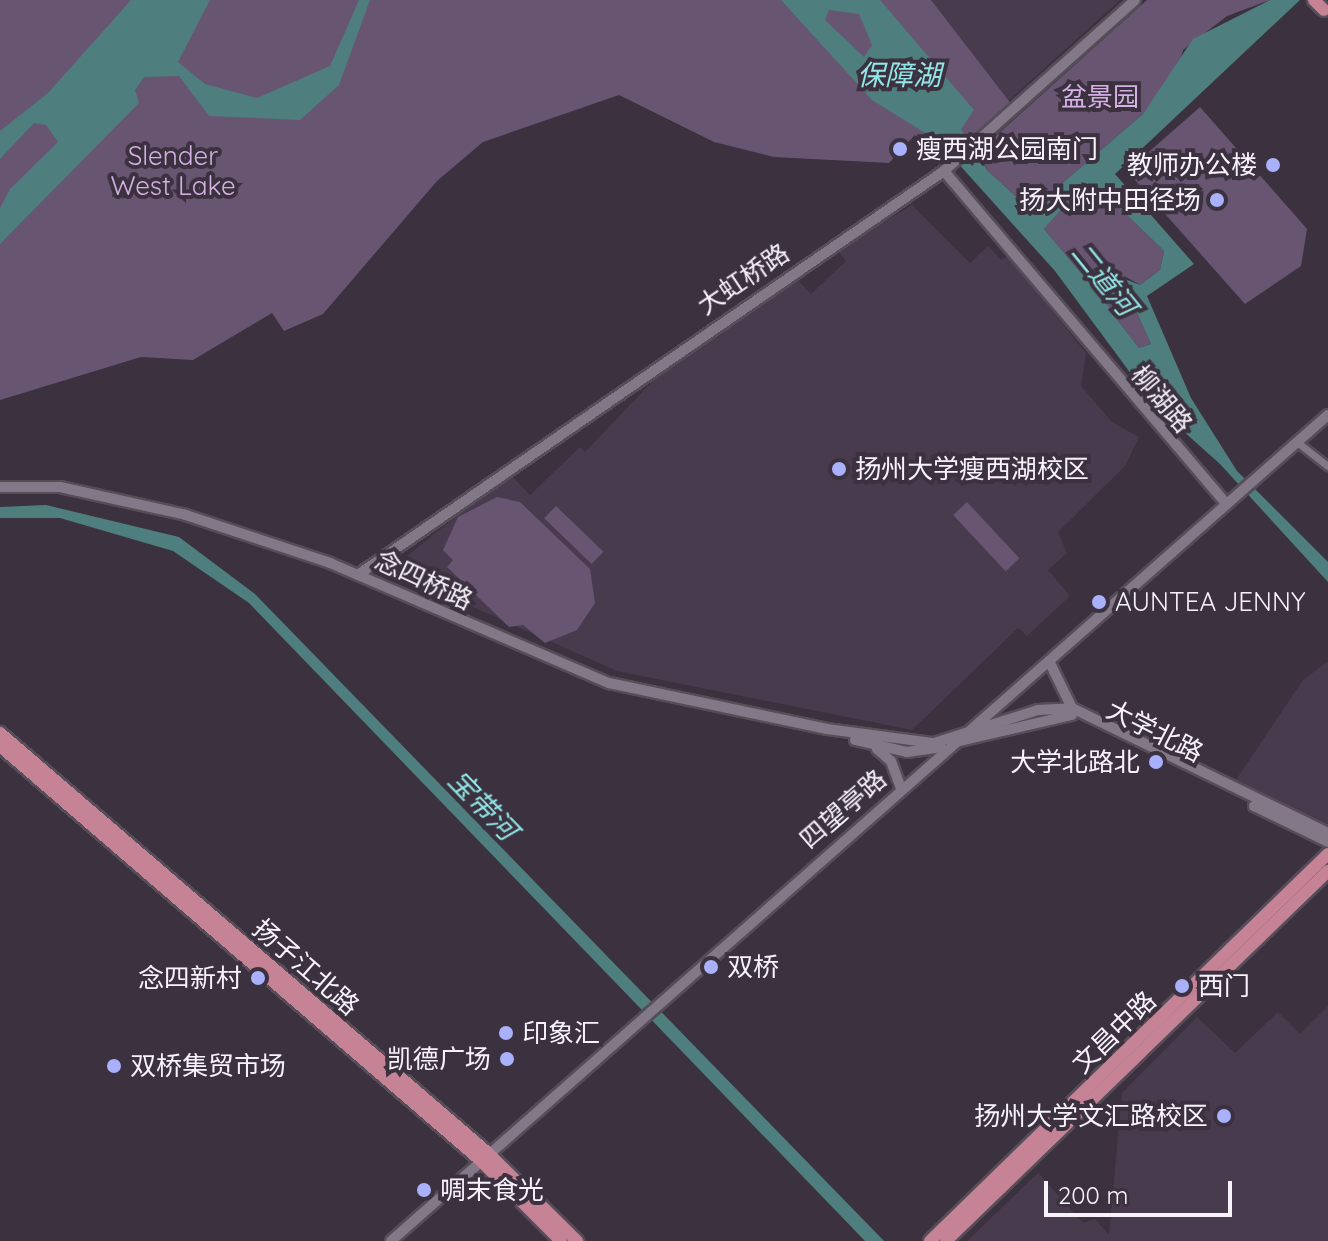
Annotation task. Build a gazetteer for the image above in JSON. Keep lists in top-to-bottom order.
{
  "streets": {
    "main road": ["扬子江北路", "文昌中路"],
    "street": [
      "大虹桥路",
      "柳湖路",
      "念四桥路",
      "大学北路",
      "四望亭路"
    ]
  },
  "crossings": [
    ["大虹桥路", "柳湖路"],
    ["大虹桥路", "念四桥路"],
    ["柳湖路", "四望亭路"],
    ["念四桥路", "大学北路"],
    ["念四桥路", "四望亭路"],
    ["大学北路", "四望亭路"],
    ["四望亭路", "扬子江北路"]
  ],
  "water": ["保障湖", "二道河", "宝带河"],
  "parks": ["盆景园", "Slender West Lake"],
  "places": [
    "瘦西湖公园南门",
    "教师办公楼",
    "扬大附中田径场",
    "扬州大学瘦西湖校区",
    "AUNTEA JENNY",
    "大学北路北",
    "双桥",
    "念四新村",
    "西门",
    "印象汇",
    "凯德广场",
    "双桥集贸市场",
    "扬州大学文汇路校区",
    "啁末食光"
  ],
  "scale_bar": "200 m"
}
